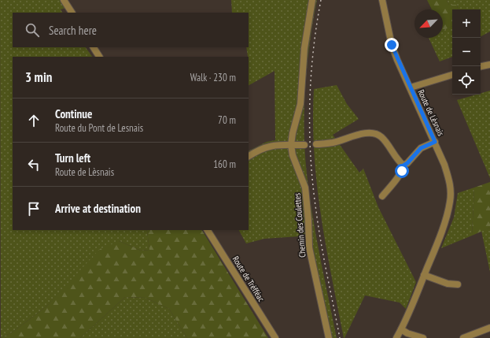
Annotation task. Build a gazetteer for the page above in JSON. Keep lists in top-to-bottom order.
{
  "streets": {
    "street": ["Route de Lèsnais", "Chemin des Coulettes", "Route de Tréfféac"]
  },
  "north": "bottom left",
  "page": {
    "map_buttons": ["+", "−"],
    "search": "Search here",
    "heading": ["3 min", "Walk · 230 m"],
    "list": [
      ["Continue", "Route du Pont de Lesnais", "70 m"],
      ["Turn left", "Route de Lèsnais", "160 m"],
      "Arrive at destination"
    ]
  }
}
